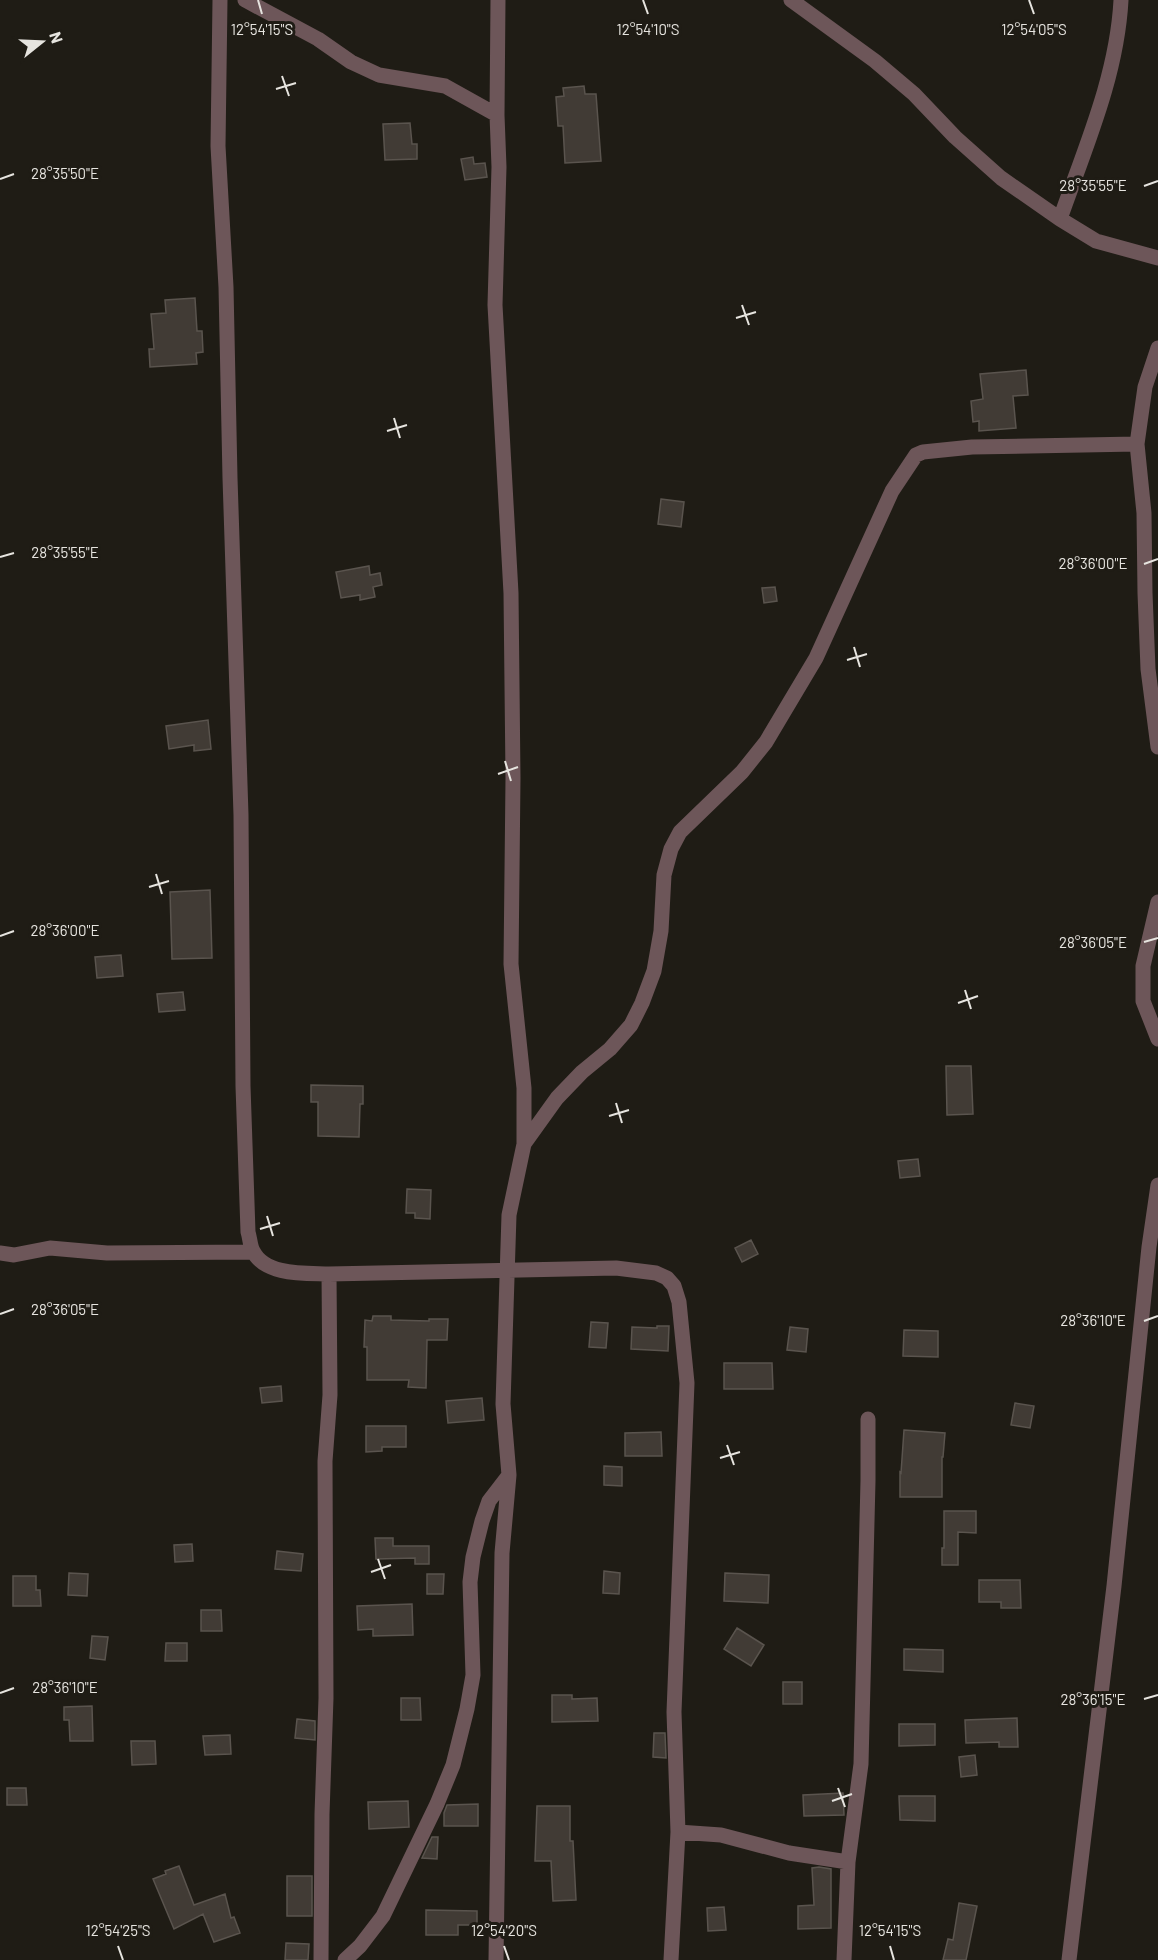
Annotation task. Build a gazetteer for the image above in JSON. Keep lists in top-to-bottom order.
{
  "north": "right",
  "coordinates": [
    "12°54'15\"S",
    "12°54'10\"S",
    "12°54'05\"S",
    "28°35'50\"E",
    "28°35'55\"E",
    "28°36'00\"E",
    "28°36'05\"E",
    "28°36'10\"E",
    "28°36'15\"E",
    "12°54'25\"S",
    "12°54'20\"S"
  ]
}
